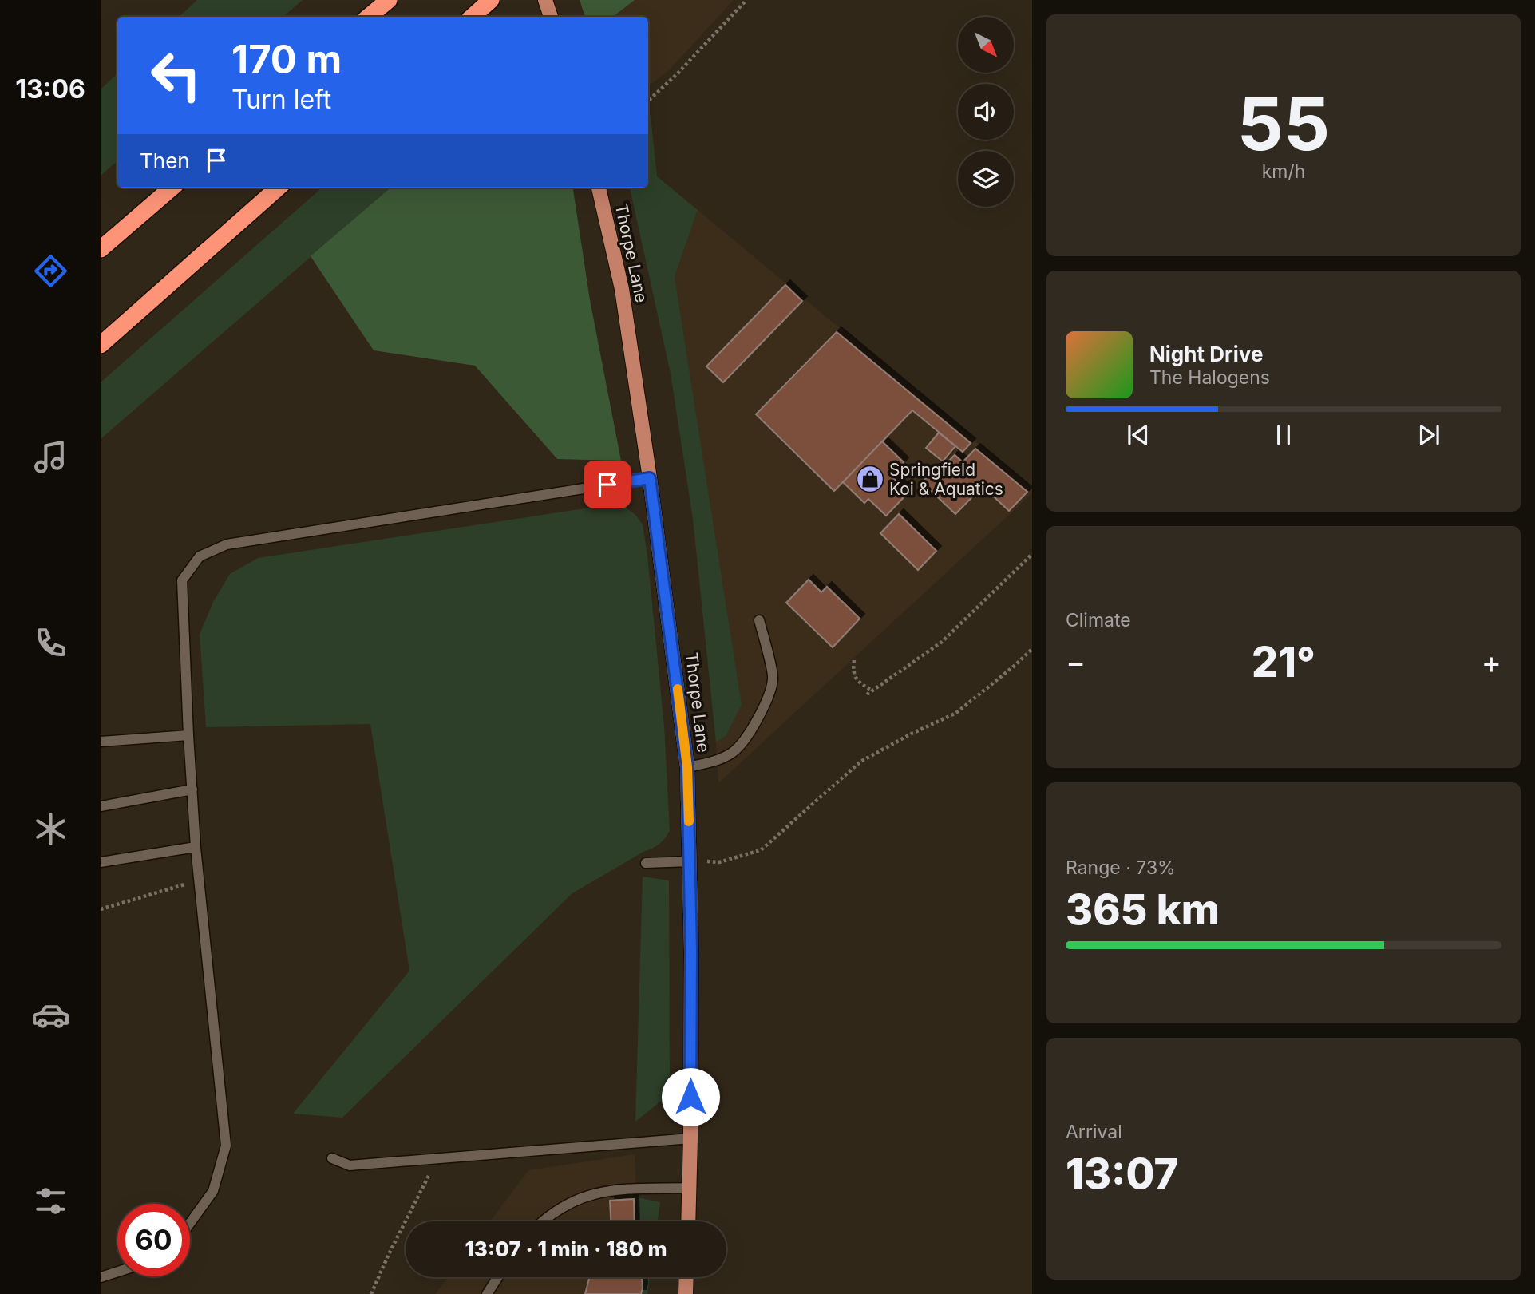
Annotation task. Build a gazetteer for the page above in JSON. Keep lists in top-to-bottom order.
{
  "streets": {
    "main road": ["Thorpe Lane"]
  },
  "places": {
    "shop": ["Springfield Koi & Aquatics"]
  },
  "north": "bottom right",
  "page": {
    "tabs": "13:06",
    "tile": [
      ["55", "km/h"],
      "Climate",
      ["Range · 73%", "365 km"],
      ["Arrival", "13:07"]
    ],
    "turn": ["170 m", "Turn left"],
    "then": "Then",
    "song": ["Night Drive", "The Halogens"],
    "heat": ["−", "21°", "+"],
    "limit": "60",
    "trip": "13:07 · 1 min · 180 m"
  }
}
